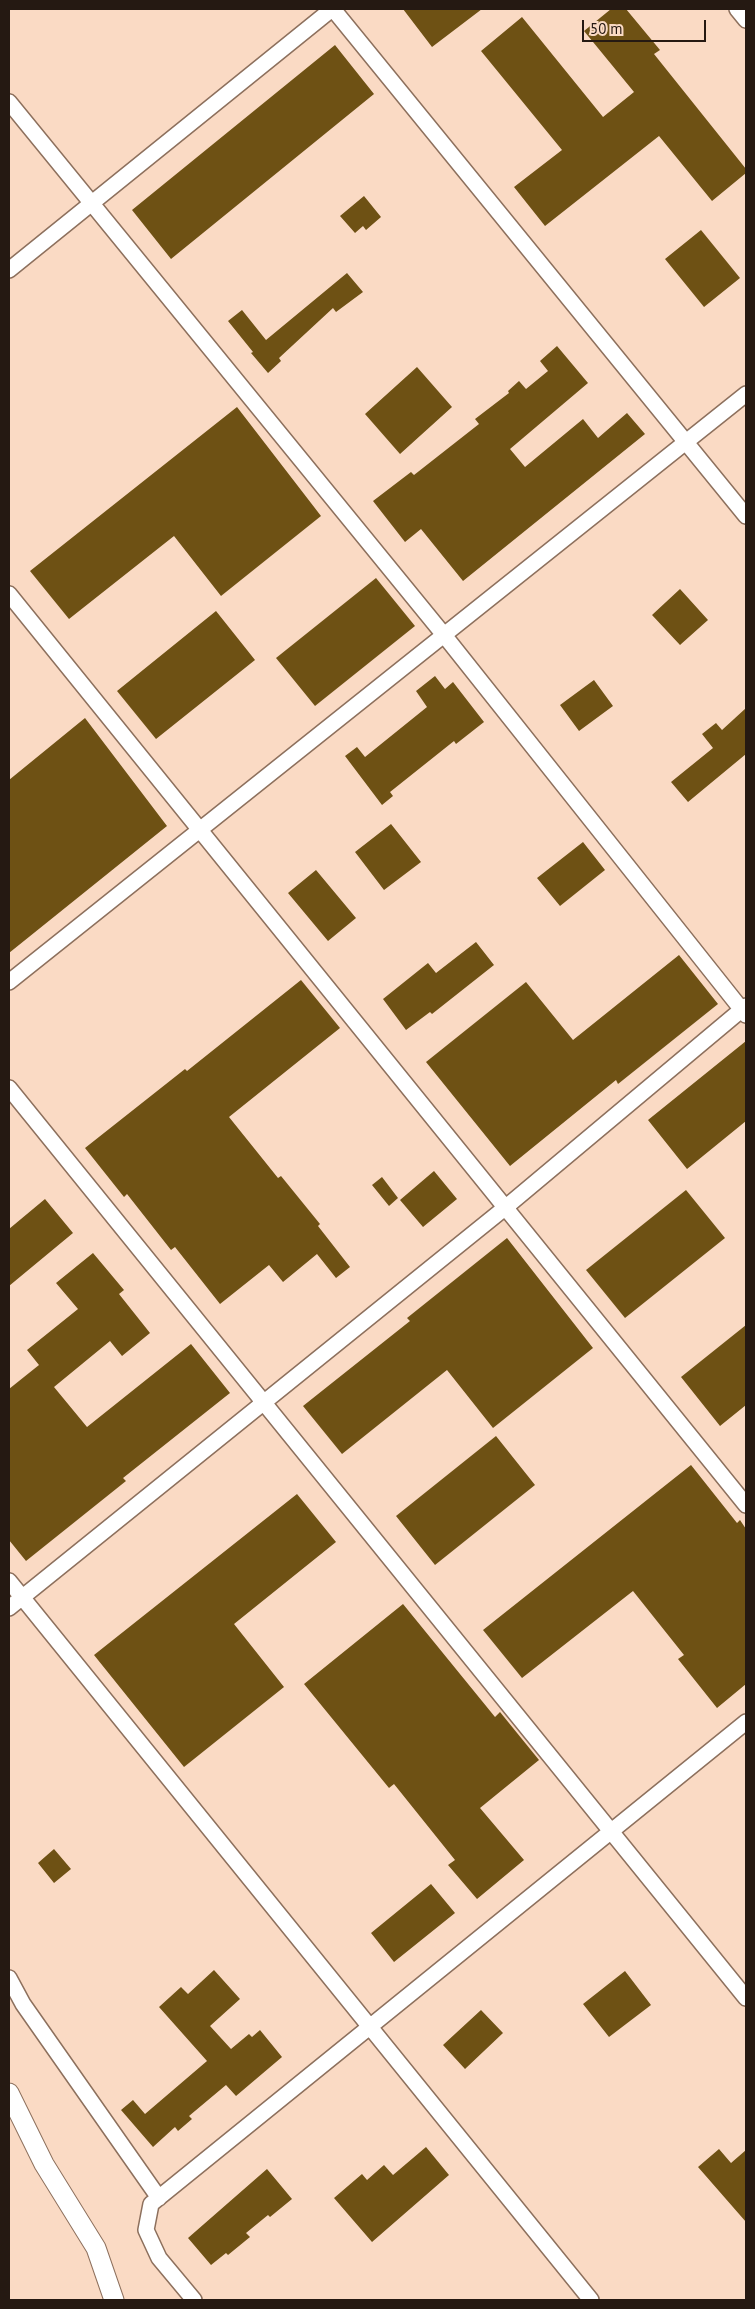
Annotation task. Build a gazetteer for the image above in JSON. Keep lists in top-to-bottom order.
{
  "scale_bar": "50 m"
}
